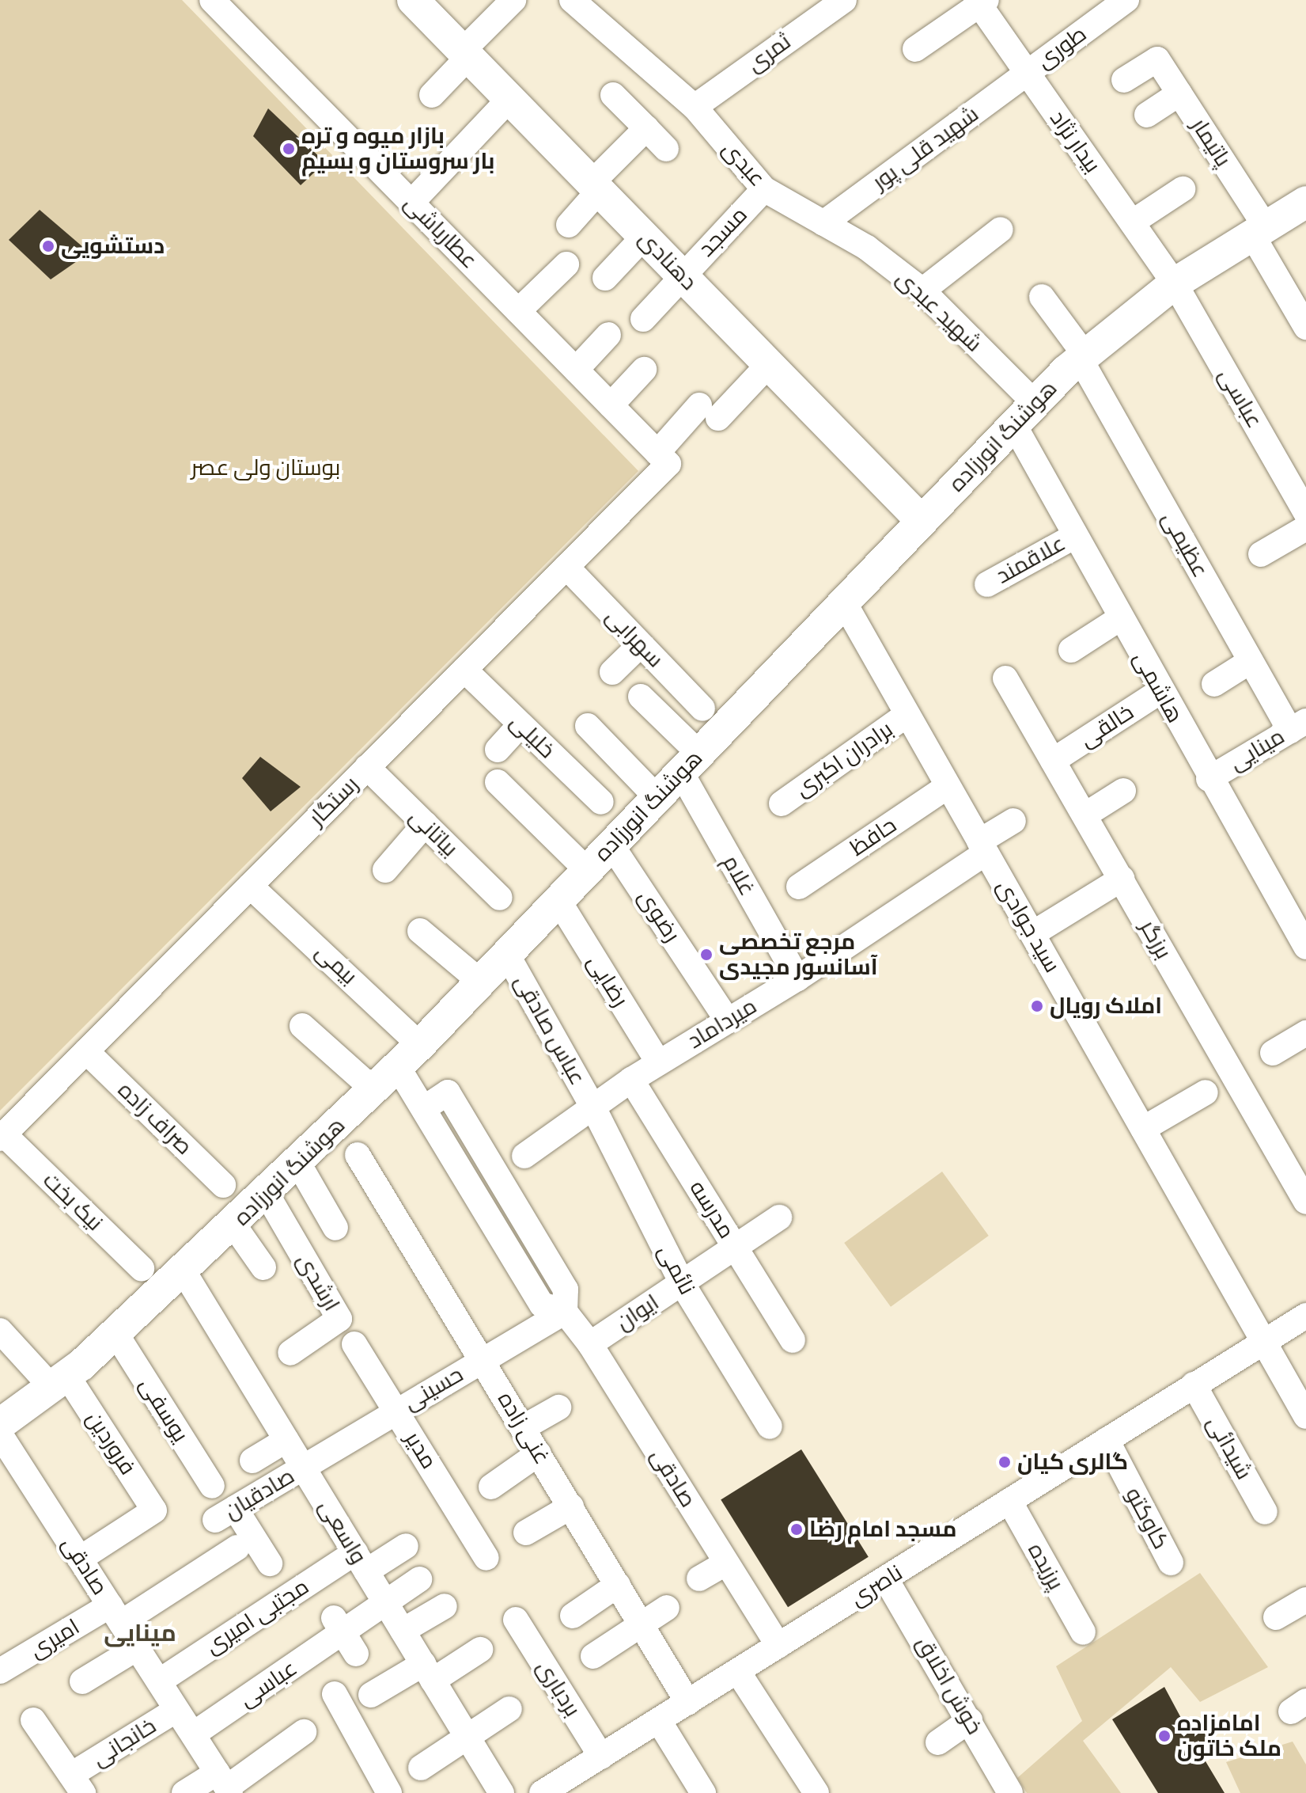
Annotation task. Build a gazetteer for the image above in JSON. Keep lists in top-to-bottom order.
{
  "streets": {
    "main road": ["دهنادی", "هوشنگ انورزاده"],
    "street": [
      "طوری",
      "ثمری",
      "بیدار نژاد",
      "پاتیمار",
      "شهید قلی پور",
      "عبدی",
      "عطارباشی",
      "مسجد",
      "شهید عبدی",
      "عباسی",
      "عظیمی",
      "علاقمند",
      "سهرابی",
      "هاشمی",
      "خالقی",
      "خلیلی",
      "مینایی",
      "برادران اکبری",
      "رستگار",
      "بیاتانی",
      "حافظ",
      "غلام",
      "رضوی",
      "سید جوادی",
      "برزگر",
      "بیمی",
      "رضایی",
      "میرداماد",
      "عباس صادقی",
      "صراف زاده",
      "نیک بخت",
      "مدرسه",
      "نائمی",
      "ارشدی",
      "ایوان",
      "حسینی",
      "یوسفی",
      "غنی زاده",
      "فروردین",
      "شیدائی",
      "مدیر",
      "صادقی",
      "صادقیان",
      "کاوکتو",
      "واسعی",
      "پرزیده",
      "ناصری",
      "مجتبی امیری",
      "امیری",
      "خوش اخلاق",
      "بردباری",
      "خانجانی"
    ]
  },
  "crossings": [
    ["طوری", "بیدار نژاد"],
    ["طوری", "شهید قلی پور"],
    ["ثمری", "عبدی"],
    ["بیدار نژاد", "شهید قلی پور"],
    ["بیدار نژاد", "عباسی"],
    ["بیدار نژاد", "هوشنگ انورزاده"],
    ["پاتیمار", "هوشنگ انورزاده"],
    ["شهید قلی پور", "عبدی"],
    ["شهید قلی پور", "شهید عبدی"],
    ["عبدی", "مسجد"],
    ["عبدی", "شهید عبدی"],
    ["عطارباشی", "رستگار"],
    ["مسجد", "دهنادی"],
    ["دهنادی", "هوشنگ انورزاده"],
    ["دهنادی", "رستگار"],
    ["شهید عبدی", "هوشنگ انورزاده"],
    ["شهید عبدی", "هاشمی"],
    ["عباسی", "هوشنگ انورزاده"],
    ["عباسی", "صادقی"],
    ["عباسی", "واسعی"],
    ["هوشنگ انورزاده", "عظیمی"],
    ["هوشنگ انورزاده", "هاشمی"],
    ["هوشنگ انورزاده", "غلام"],
    ["هوشنگ انورزاده", "رضوی"],
    ["هوشنگ انورزاده", "سید جوادی"],
    ["هوشنگ انورزاده", "بیمی"],
    ["هوشنگ انورزاده", "رضایی"],
    ["هوشنگ انورزاده", "عباس صادقی"],
    ["هوشنگ انورزاده", "ارشدی"],
    ["هوشنگ انورزاده", "یوسفی"],
    ["هوشنگ انورزاده", "فروردین"],
    ["هوشنگ انورزاده", "صادقی"],
    ["هوشنگ انورزاده", "واسعی"],
    ["عظیمی", "مینایی"],
    ["علاقمند", "هاشمی"],
    ["سهرابی", "رستگار"],
    ["هاشمی", "خالقی"],
    ["هاشمی", "مینایی"],
    ["خالقی", "برزگر"],
    ["خلیلی", "رستگار"],
    ["برادران اکبری", "سید جوادی"],
    ["رستگار", "بیاتانی"],
    ["رستگار", "بیمی"],
    ["رستگار", "صراف زاده"],
    ["رستگار", "نیک بخت"],
    ["حافظ", "سید جوادی"],
    ["غلام", "میرداماد"],
    ["رضوی", "میرداماد"],
    ["سید جوادی", "میرداماد"],
    ["سید جوادی", "ناصری"],
    ["رضایی", "میرداماد"],
    ["میرداماد", "عباس صادقی"],
    ["میرداماد", "مدرسه"],
    ["میرداماد", "نائمی"],
    ["عباس صادقی", "نائمی"],
    ["مدرسه", "ایوان"],
    ["نائمی", "ایوان"],
    ["ایوان", "صادقی"],
    ["حسینی", "غنی زاده"],
    ["حسینی", "مدیر"],
    ["حسینی", "صادقی"],
    ["حسینی", "صادقیان"],
    ["حسینی", "واسعی"],
    ["غنی زاده", "ناصری"],
    ["فروردین", "صادقی"],
    ["شیدائی", "ناصری"],
    ["صادقی", "ناصری"],
    ["صادقی", "مجتبی امیری"],
    ["صادقی", "امیری"],
    ["صادقی", "خانجانی"],
    ["صادقیان", "واسعی"],
    ["کاوکتو", "ناصری"],
    ["واسعی", "مجتبی امیری"],
    ["پرزیده", "ناصری"],
    ["ناصری", "خوش اخلاق"],
    ["ناصری", "بردباری"]
  ],
  "districts": ["مینایی"],
  "parks": ["بوستان ولی عصر"],
  "places": [
    "بازار میوه و تره بار سروستان و بسیم",
    "دستشویی",
    "مرجع تخصصی آسانسور مجیدی",
    "املاک رویال",
    "گالری کیان",
    "مسجد امام رضا",
    "امامزاده ملک خاتون"
  ]
}
